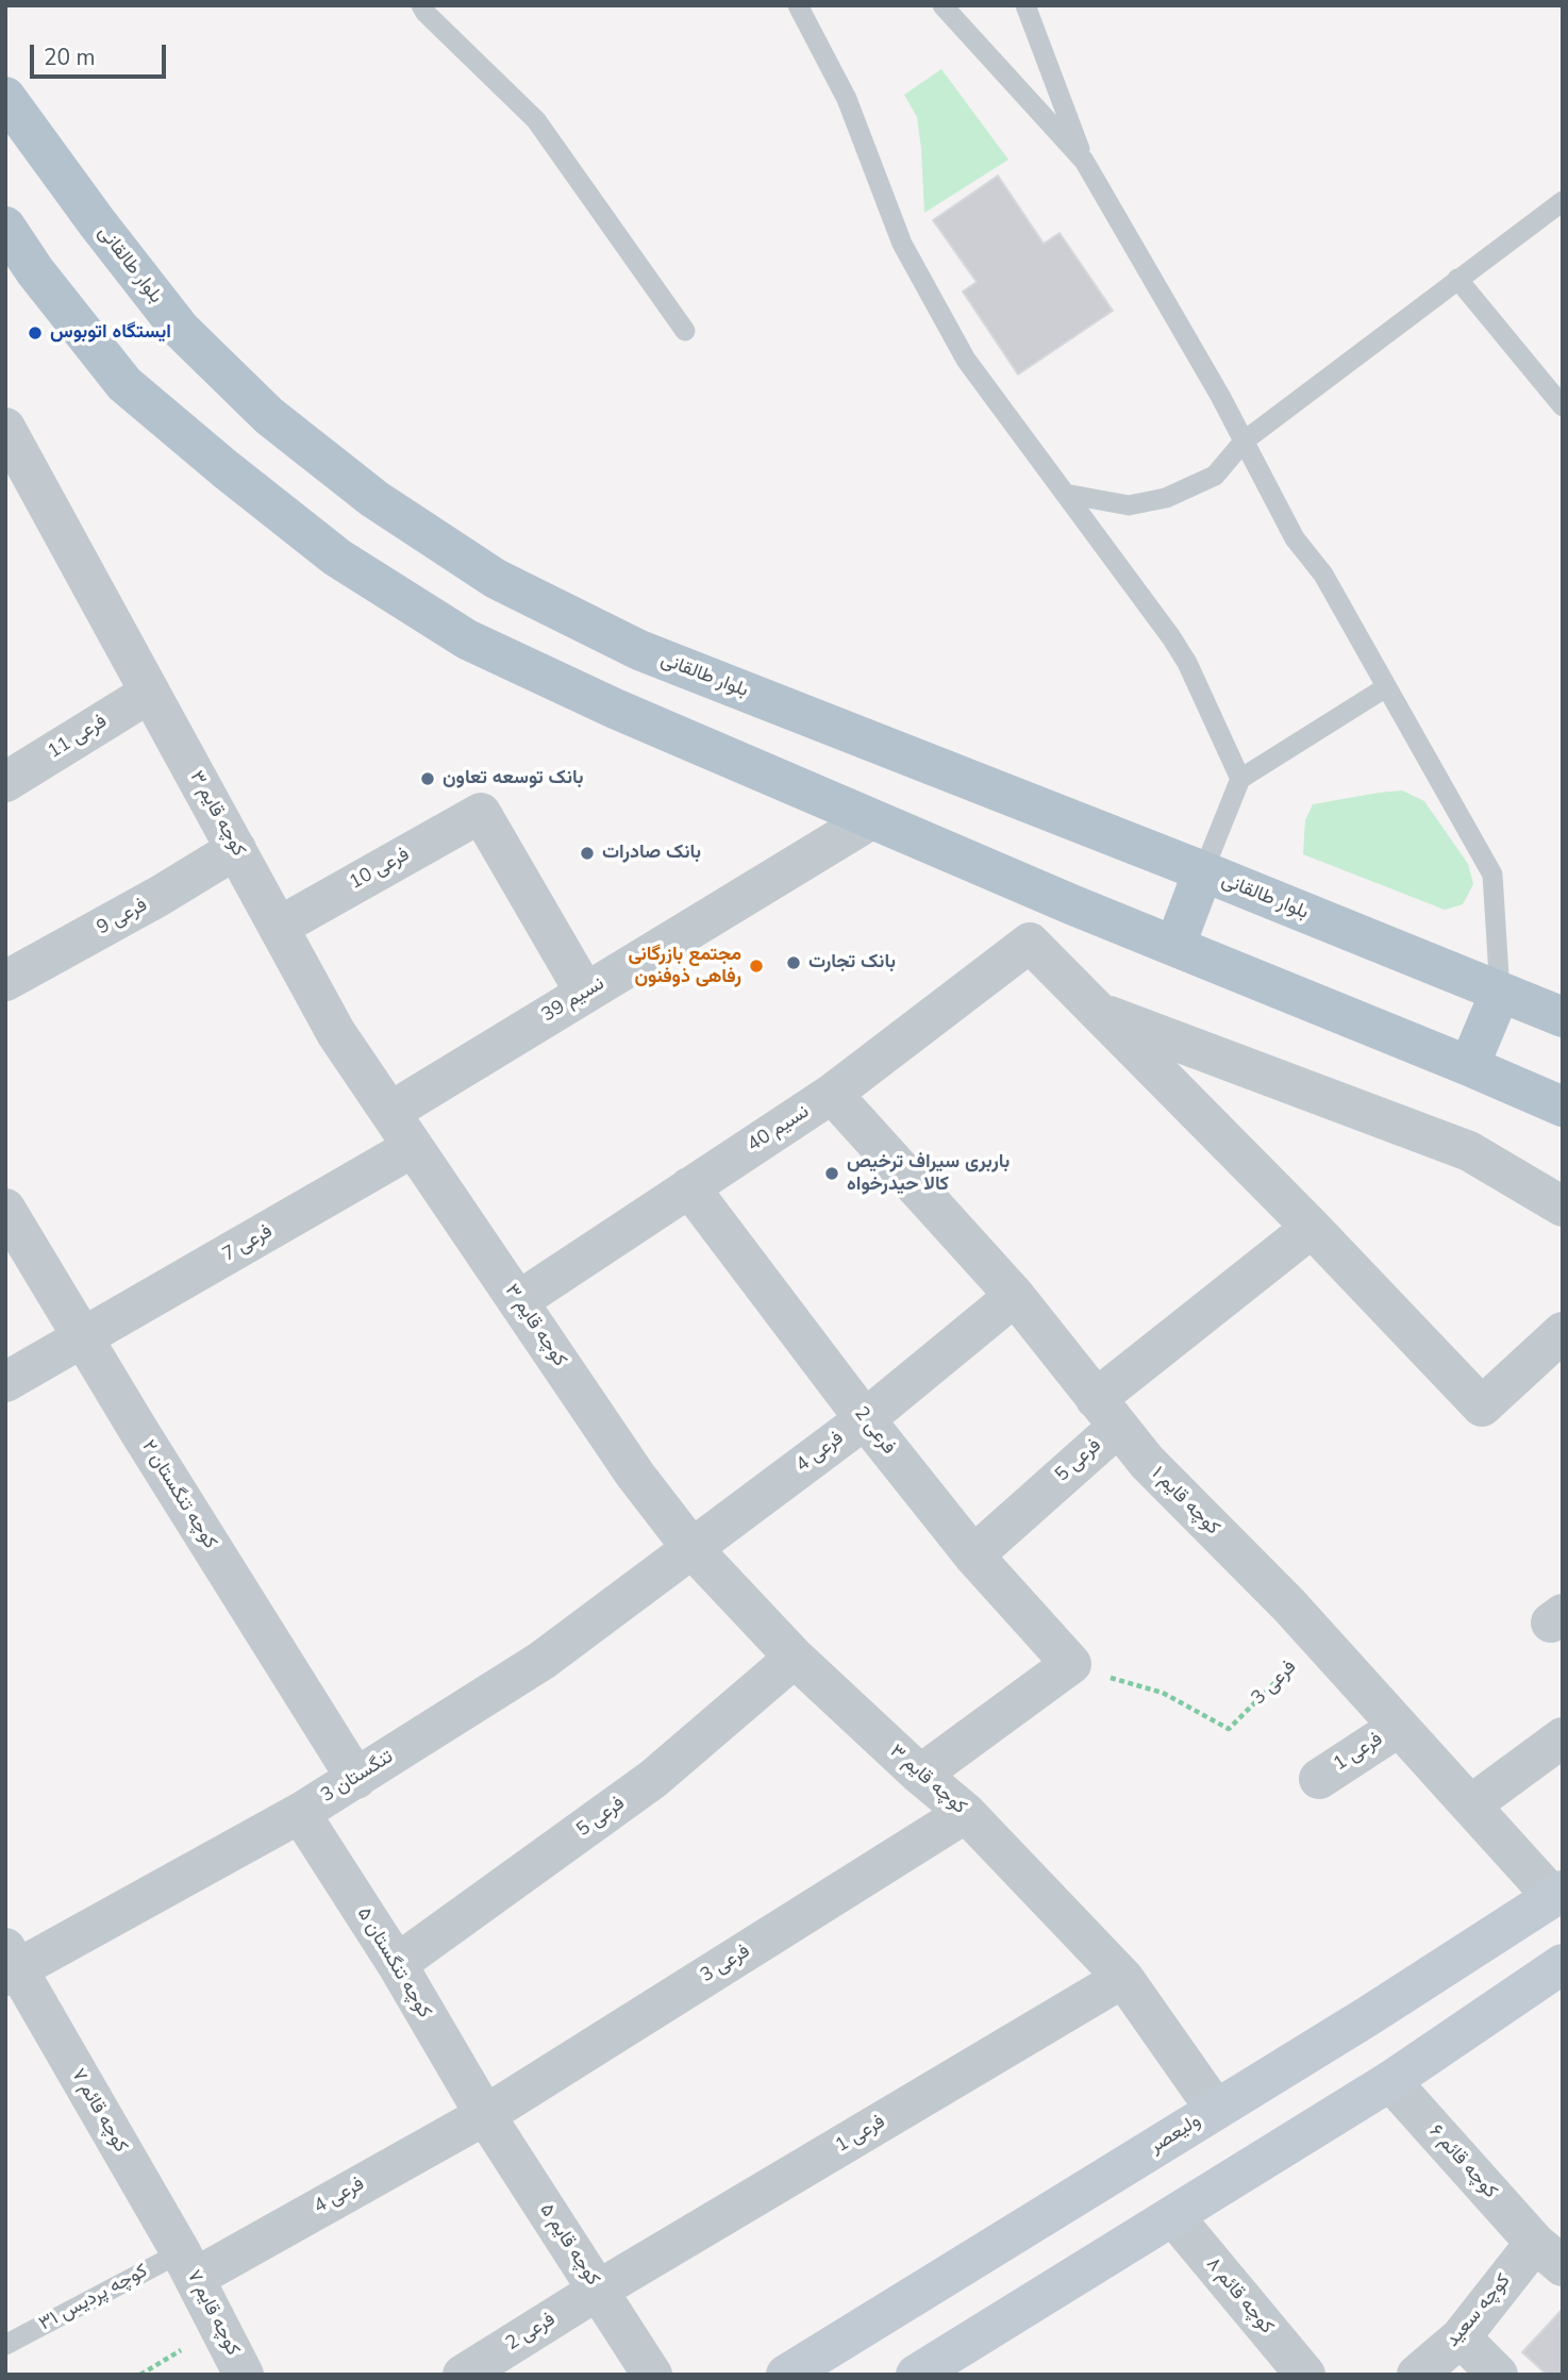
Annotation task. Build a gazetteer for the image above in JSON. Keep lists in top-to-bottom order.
{
  "streets": {
    "main road": ["بلوار طالقانی", "ولیعصر"],
    "street": [
      "فرعی 11",
      "کوچه قایم ۳",
      "فرعی 10",
      "فرعی 9",
      "نسیم 39",
      "نسیم 40",
      "فرعی 7",
      "فرعی 2",
      "فرعی 4",
      "فرعی 5",
      "کوچه تنگستان ۲",
      "کوچه قایم ۱",
      "فرعی 3",
      "فرعی 1",
      "تنگستان 3",
      "کوچه تنگستان ۵",
      "کوچه قائم ۷",
      "کوچه قائم ۶",
      "کوچه قایم ۵",
      "کوچه قائم ۸",
      "کوچه سعید",
      "کوچه قایم ۷"
    ],
    "lane": ["کوچه پردیس ۳۱"]
  },
  "crossings": [
    ["فرعی 11", "کوچه قایم ۳"],
    ["کوچه قایم ۳", "فرعی 10"],
    ["کوچه قایم ۳", "فرعی 9"],
    ["کوچه قایم ۳", "نسیم 39"],
    ["کوچه قایم ۳", "نسیم 40"],
    ["کوچه قایم ۳", "فرعی 7"],
    ["کوچه قایم ۳", "فرعی 4"],
    ["کوچه قایم ۳", "فرعی 5"],
    ["کوچه قایم ۳", "فرعی 3"],
    ["کوچه قایم ۳", "فرعی 1"],
    ["کوچه قایم ۳", "تنگستان 3"],
    ["کوچه قایم ۳", "ولیعصر"],
    ["فرعی 10", "نسیم 39"],
    ["نسیم 40", "فرعی 2"],
    ["نسیم 40", "کوچه قایم ۱"],
    ["فرعی 7", "کوچه تنگستان ۲"],
    ["فرعی 2", "فرعی 4"],
    ["فرعی 2", "فرعی 5"],
    ["فرعی 2", "فرعی 3"],
    ["فرعی 2", "فرعی 1"],
    ["فرعی 2", "کوچه قایم ۵"],
    ["فرعی 4", "کوچه قایم ۱"],
    ["فرعی 4", "فرعی 3"],
    ["فرعی 4", "تنگستان 3"],
    ["فرعی 4", "کوچه تنگستان ۵"],
    ["فرعی 4", "کوچه قائم ۷"],
    ["فرعی 4", "کوچه قایم ۵"],
    ["فرعی 4", "کوچه پردیس ۳۱"],
    ["فرعی 4", "کوچه قایم ۷"],
    ["فرعی 5", "کوچه قایم ۱"],
    ["فرعی 5", "کوچه تنگستان ۵"],
    ["کوچه تنگستان ۲", "تنگستان 3"],
    ["کوچه قایم ۱", "فرعی 3"],
    ["کوچه قایم ۱", "فرعی 1"],
    ["کوچه قایم ۱", "ولیعصر"],
    ["فرعی 3", "کوچه تنگستان ۵"],
    ["فرعی 3", "کوچه قایم ۵"],
    ["فرعی 1", "کوچه قایم ۵"],
    ["تنگستان 3", "کوچه تنگستان ۵"],
    ["تنگستان 3", "کوچه قائم ۷"],
    ["کوچه تنگستان ۵", "کوچه قایم ۵"],
    ["کوچه قائم ۷", "کوچه پردیس ۳۱"],
    ["کوچه قائم ۷", "کوچه قایم ۷"],
    ["کوچه قائم ۶", "کوچه سعید"],
    ["کوچه پردیس ۳۱", "کوچه قایم ۷"]
  ],
  "places": [
    "ایستگاه اتوبوس",
    "بانک توسعه تعاون",
    "بانک صادرات",
    "بانک تجارت",
    "مجتمع بازرگانی رفاهی ذوفنون",
    "باربری سیراف ترخیص کالا حیدرخواه"
  ],
  "scale_bar": "20 m"
}
